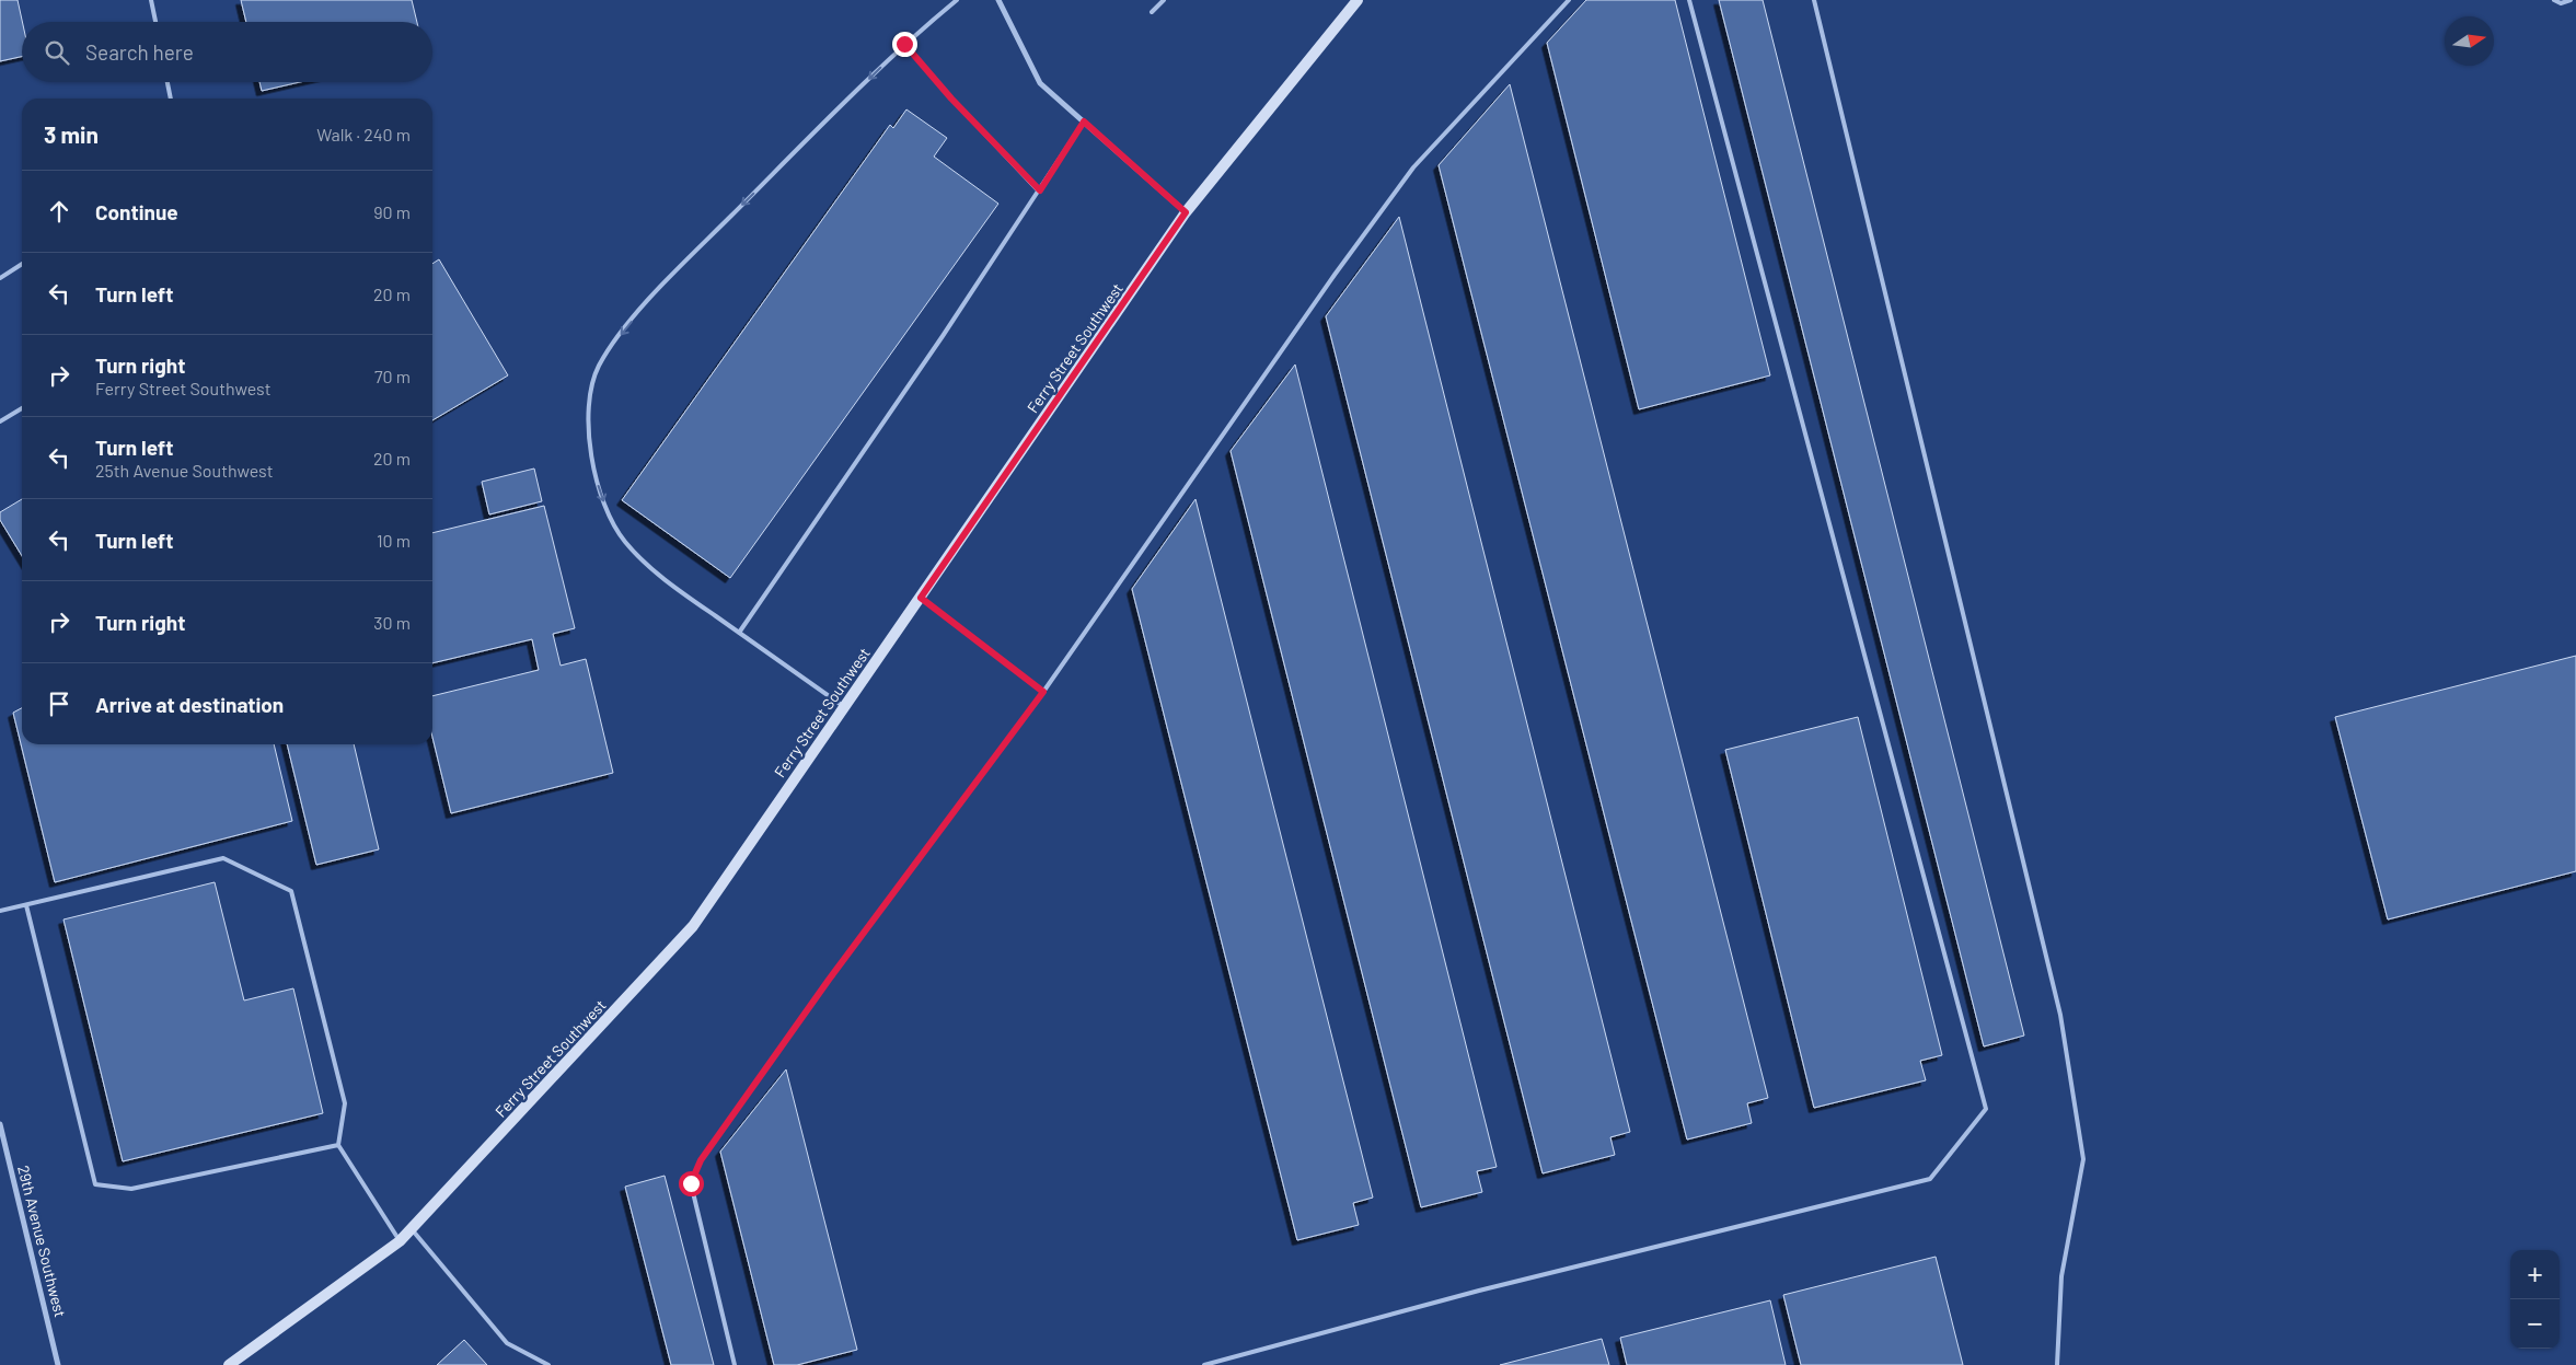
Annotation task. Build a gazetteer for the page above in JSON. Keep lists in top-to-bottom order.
{
  "streets": {
    "street": ["Ferry Street Southwest", "29th Avenue Southwest"]
  },
  "north": "right",
  "page": {
    "search": "Search here",
    "heading": ["3 min", "Walk · 240 m"],
    "list": [
      ["Continue", "90 m"],
      ["Turn left", "20 m"],
      ["Turn right", "Ferry Street Southwest", "70 m"],
      ["Turn left", "25th Avenue Southwest", "20 m"],
      ["Turn left", "10 m"],
      ["Turn right", "30 m"],
      "Arrive at destination"
    ],
    "map_buttons": ["+", "−"]
  }
}
